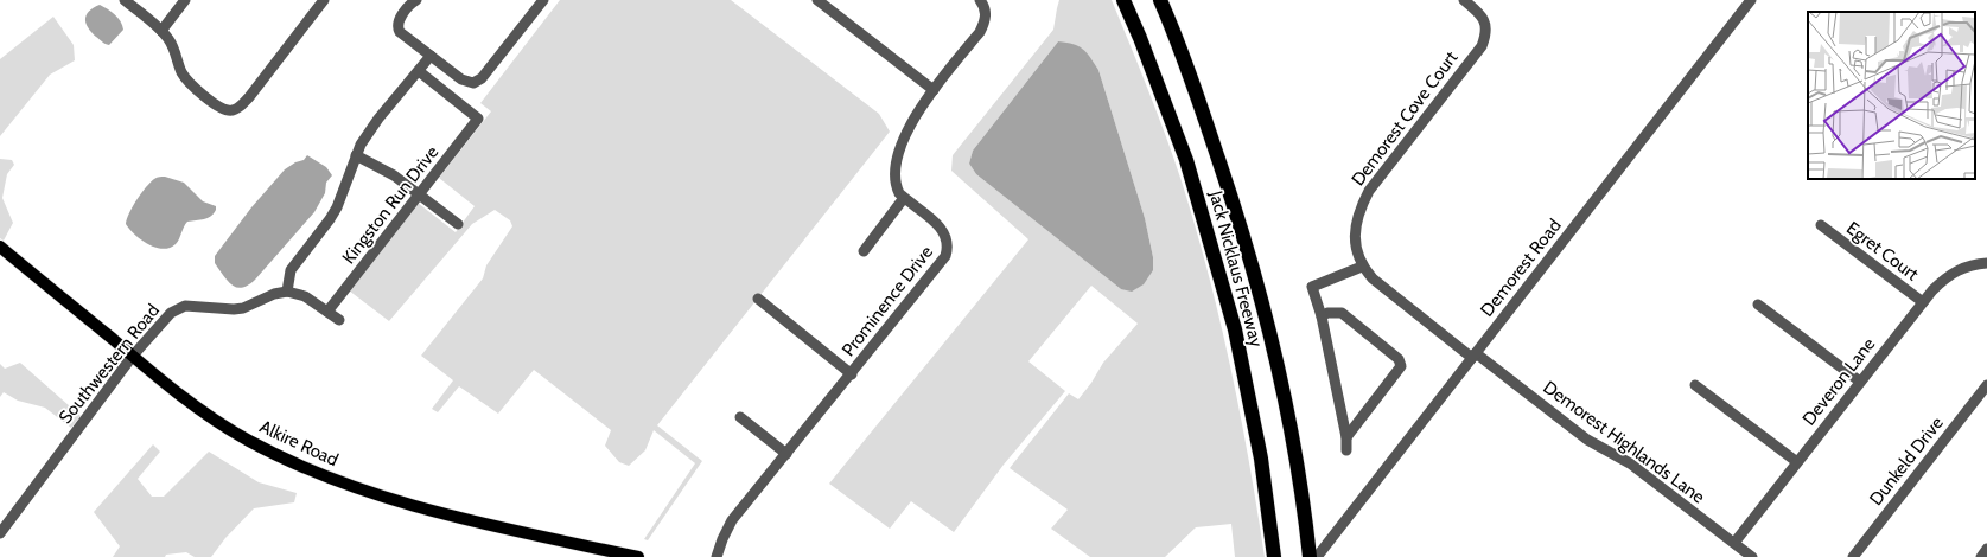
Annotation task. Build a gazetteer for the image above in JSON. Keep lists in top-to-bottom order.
{
  "streets": {
    "highway": ["Jack Nicklaus Freeway"],
    "main road": ["Alkire Road"],
    "street": [
      "Demorest Cove Court",
      "Kingston Run Drive",
      "Egret Court",
      "Demorest Road",
      "Prominence Drive",
      "Southwestern Road",
      "Deveron Lane",
      "Demorest Highlands Lane",
      "Dunkeld Drive"
    ]
  },
  "crossings": [
    ["Egret Court", "Deveron Lane"],
    ["Demorest Road", "Demorest Highlands Lane"],
    ["Southwestern Road", "Alkire Road"],
    ["Deveron Lane", "Demorest Highlands Lane"]
  ]
}
